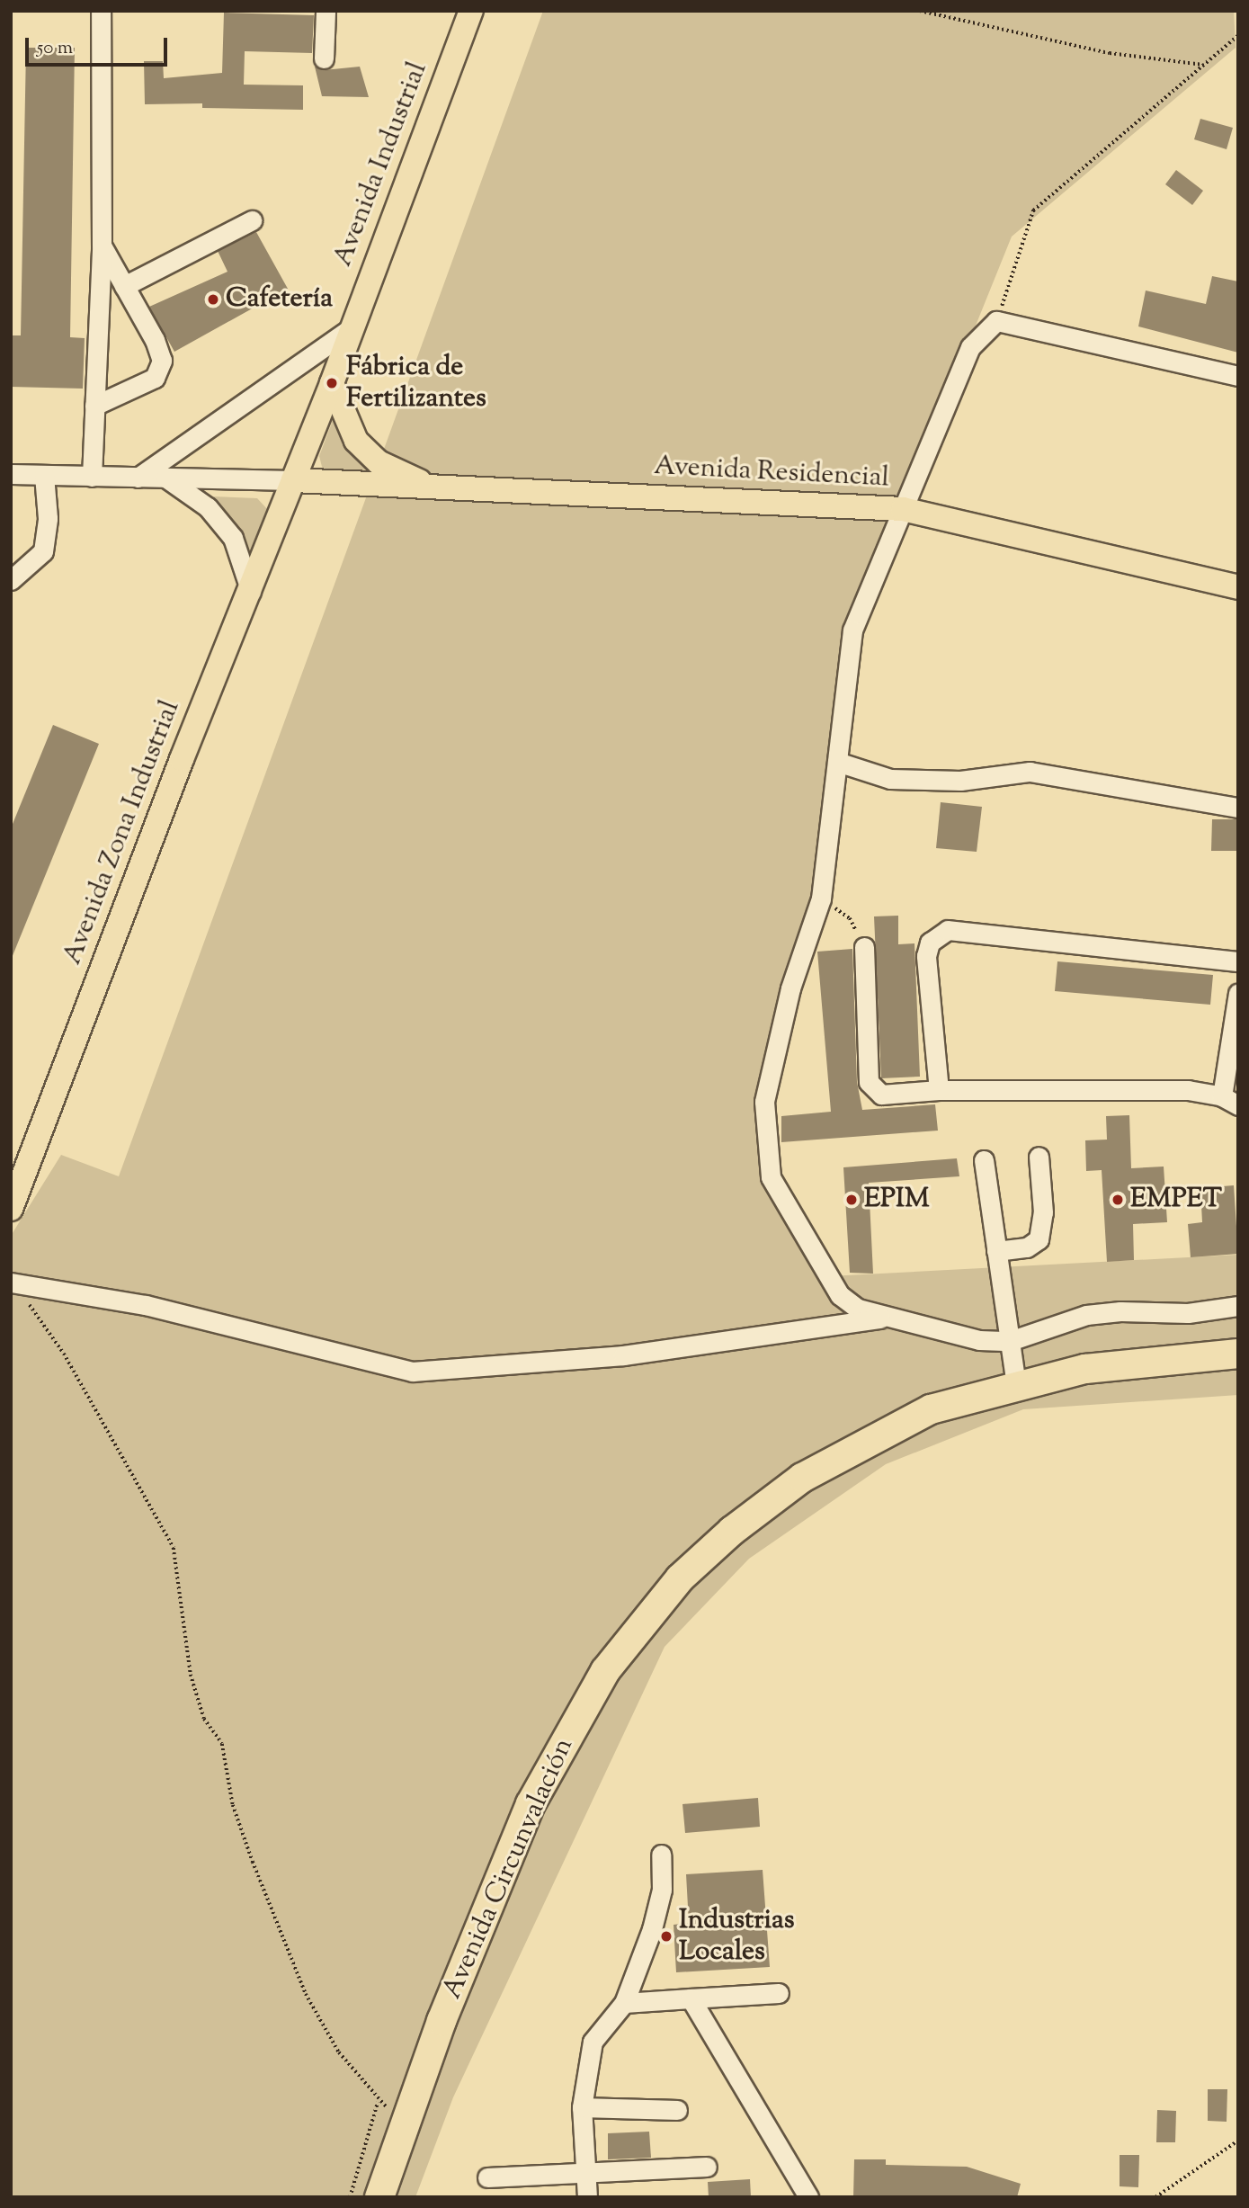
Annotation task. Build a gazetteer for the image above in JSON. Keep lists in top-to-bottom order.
{
  "streets": {
    "highway": ["Avenida Circunvalación"],
    "main road": ["Avenida Industrial", "Avenida Residencial", "Avenida Zona Industrial"]
  },
  "crossings": [
    ["Avenida Industrial", "Avenida Residencial"],
    ["Avenida Industrial", "Avenida Zona Industrial"],
    ["Avenida Residencial", "Avenida Zona Industrial"]
  ],
  "places": [
    "Cafetería",
    "Fábrica de Fertilizantes",
    "EPIM",
    "EMPET",
    "Industrias Locales"
  ],
  "scale_bar": "50 m"
}
